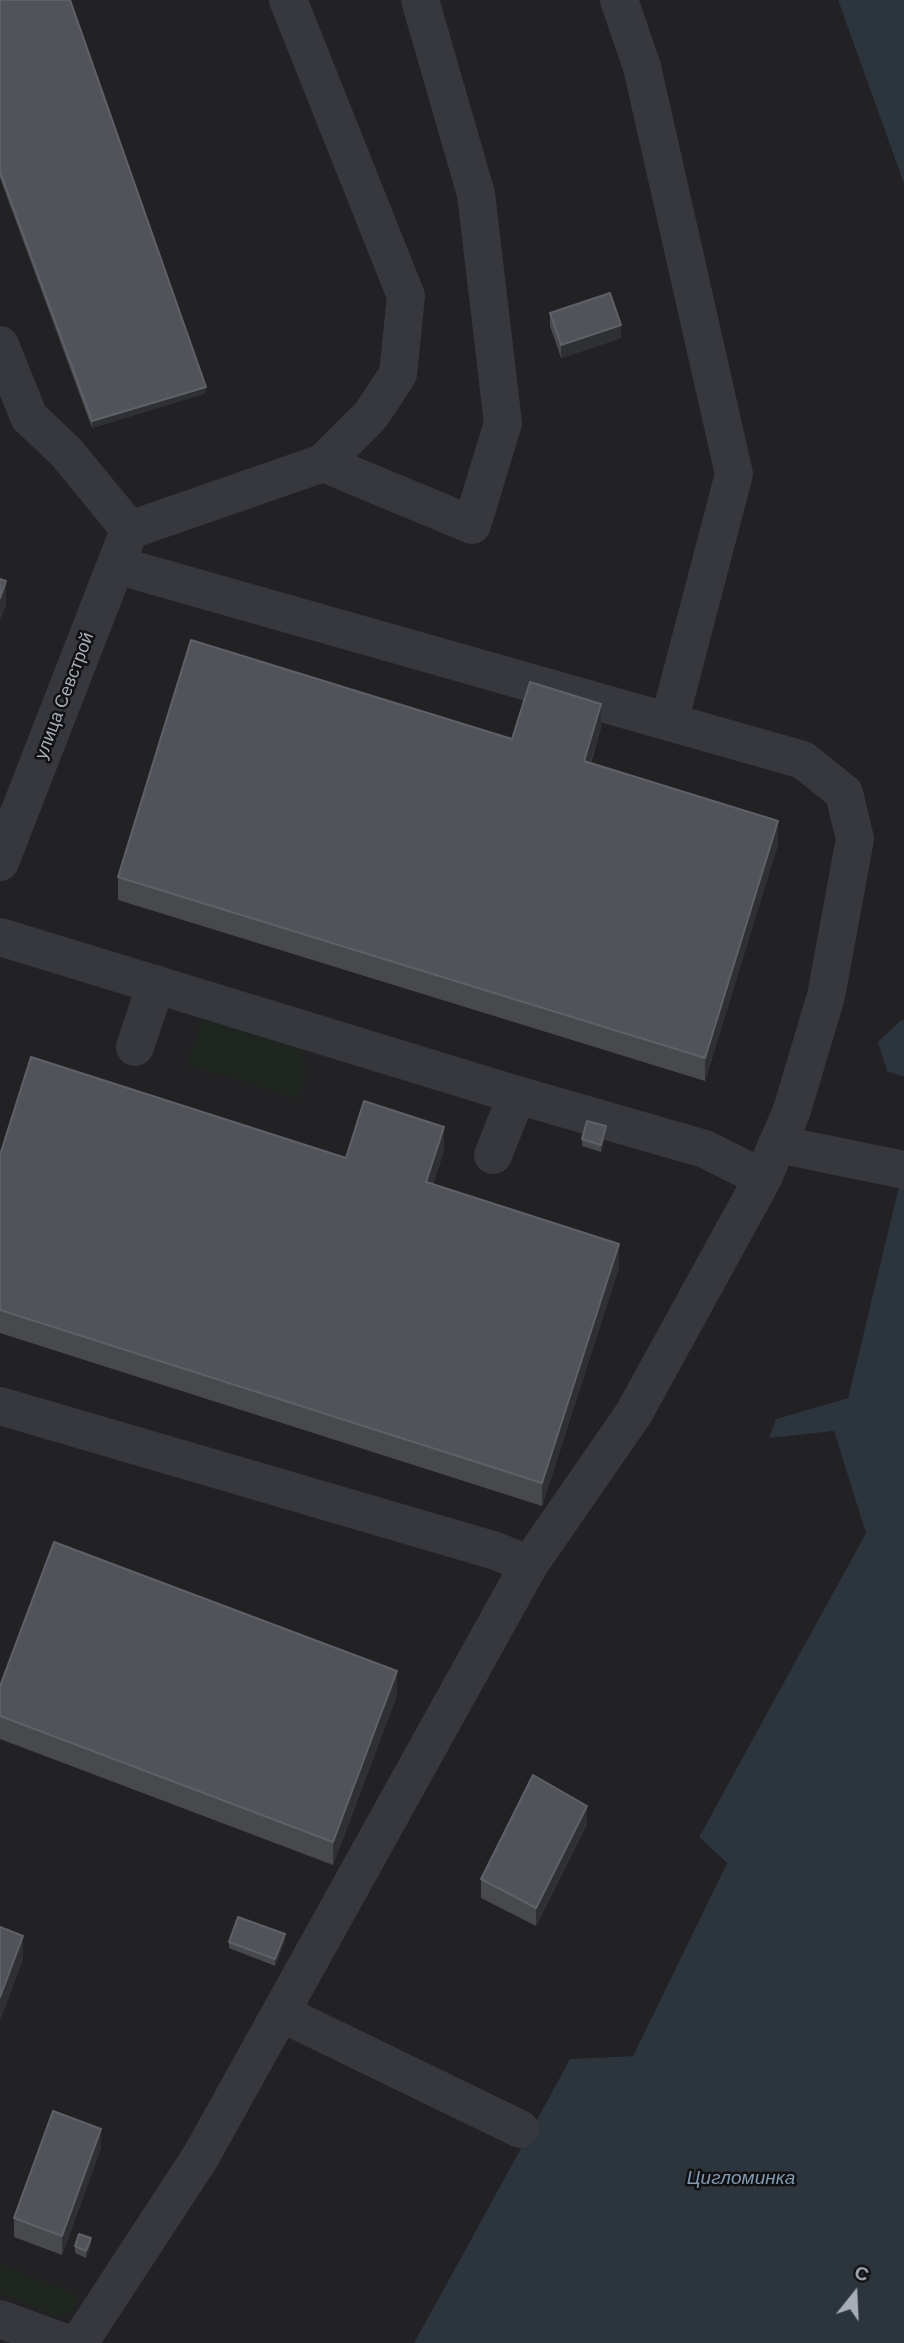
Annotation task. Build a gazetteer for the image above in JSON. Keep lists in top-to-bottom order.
{
  "streets": {
    "lane": ["улица Севстрой"]
  },
  "water": ["Цигломинка"],
  "north": "top"
}
